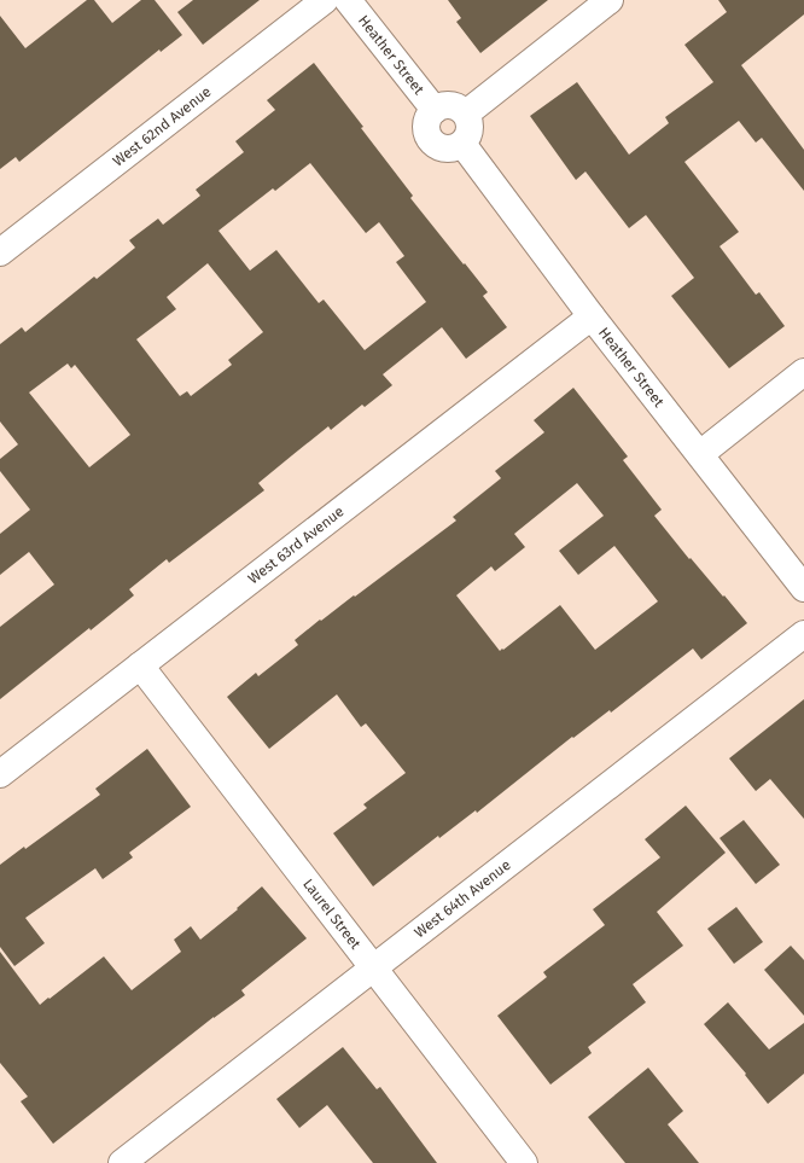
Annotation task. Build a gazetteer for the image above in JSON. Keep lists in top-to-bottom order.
{
  "streets": {
    "street": [
      "Heather Street",
      "West 62nd Avenue",
      "West 63rd Avenue",
      "West 64th Avenue",
      "Laurel Street"
    ]
  },
  "crossings": [
    ["Heather Street", "West 63rd Avenue"],
    ["West 63rd Avenue", "Laurel Street"],
    ["West 64th Avenue", "Laurel Street"]
  ]
}
